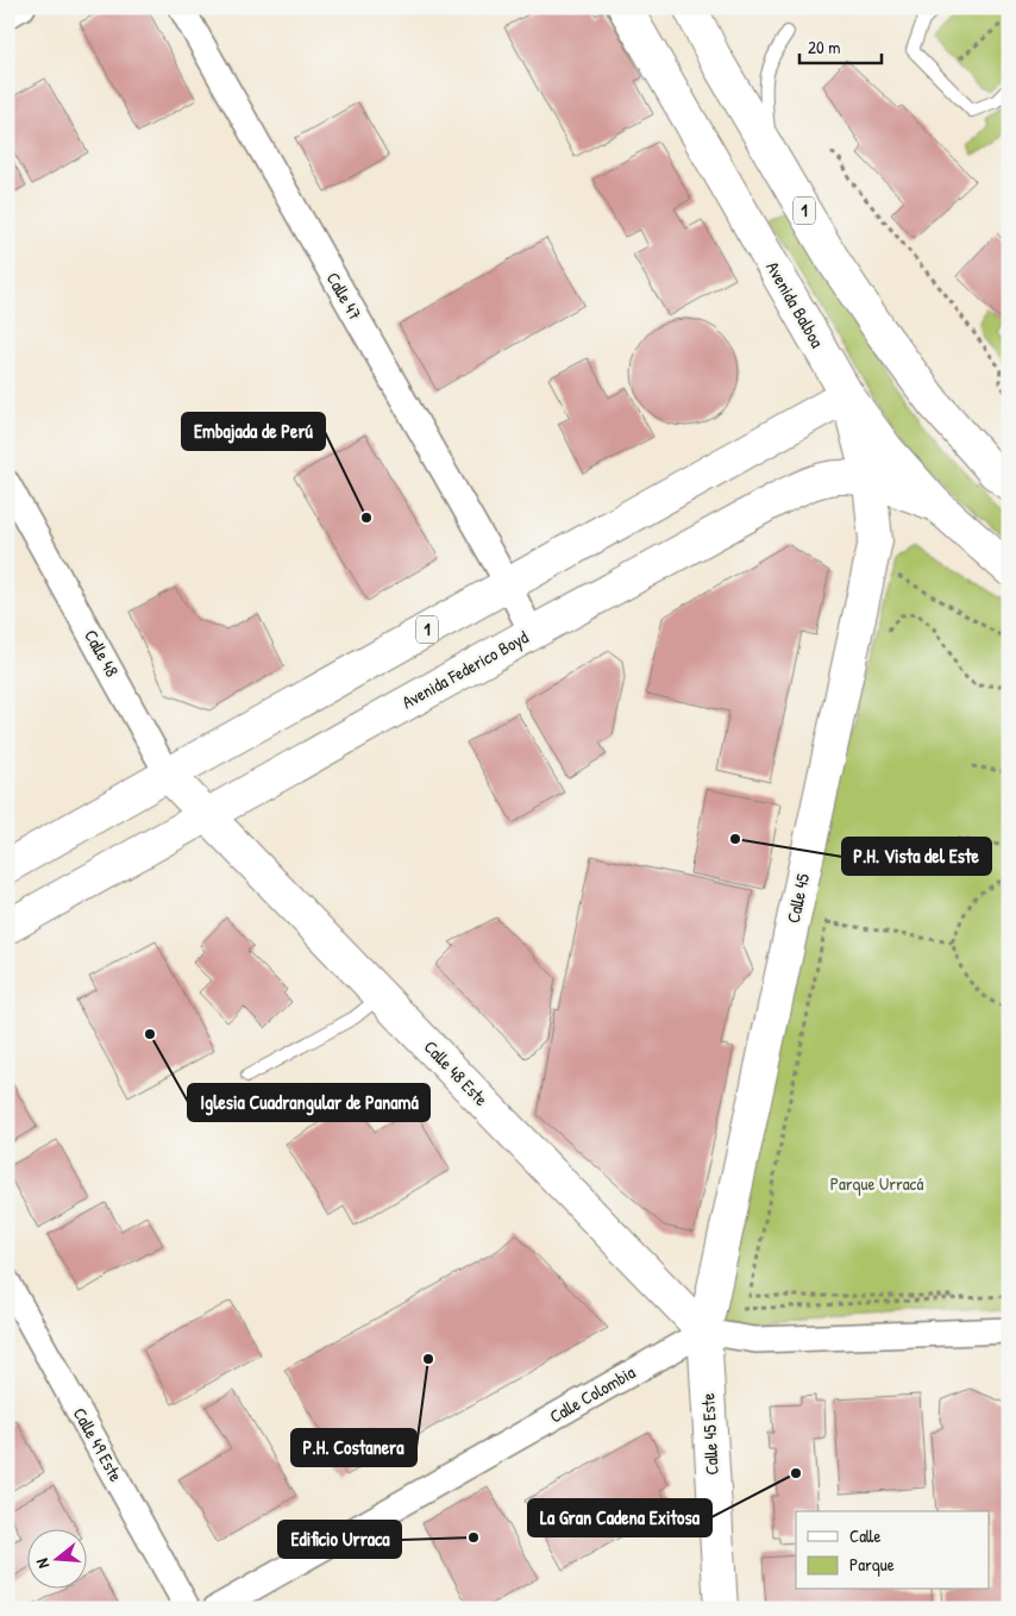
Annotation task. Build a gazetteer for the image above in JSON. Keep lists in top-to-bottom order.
{
  "streets": {
    "main road": [
      "1",
      "Avenida Balboa",
      "Calle 48",
      "Avenida Federico Boyd",
      "Calle 45",
      "Calle 48 Este",
      "Calle 45 Este"
    ],
    "street": ["Calle 47", "Calle Colombia", "Calle 49 Este"]
  },
  "crossings": [
    ["1", "Calle 47"],
    ["1", "Avenida Balboa"],
    ["1", "Calle 48"],
    ["1", "Calle 45"],
    ["Calle 47", "Avenida Federico Boyd"],
    ["Avenida Balboa", "Avenida Federico Boyd"],
    ["Avenida Balboa", "Calle 45"],
    ["Calle 48", "Avenida Federico Boyd"],
    ["Calle 48", "Calle 48 Este"],
    ["Avenida Federico Boyd", "Calle 45"],
    ["Avenida Federico Boyd", "Calle 48 Este"],
    ["Calle 45", "Calle 48 Este"],
    ["Calle 45", "Calle Colombia"],
    ["Calle 45", "Calle 45 Este"],
    ["Calle 48 Este", "Calle Colombia"],
    ["Calle 48 Este", "Calle 45 Este"],
    ["Calle Colombia", "Calle 45 Este"]
  ],
  "parks": ["Parque Urracá"],
  "places": [
    "Embajada de Perú",
    "P.H. Vista del Este",
    "Iglesia Cuadrangular de Panamá",
    "P.H. Costanera",
    "La Gran Cadena Exitosa",
    "Edificio Urraca"
  ],
  "legend": ["Calle", "Parque"],
  "scale_bar": "20 m",
  "north": "left"
}
